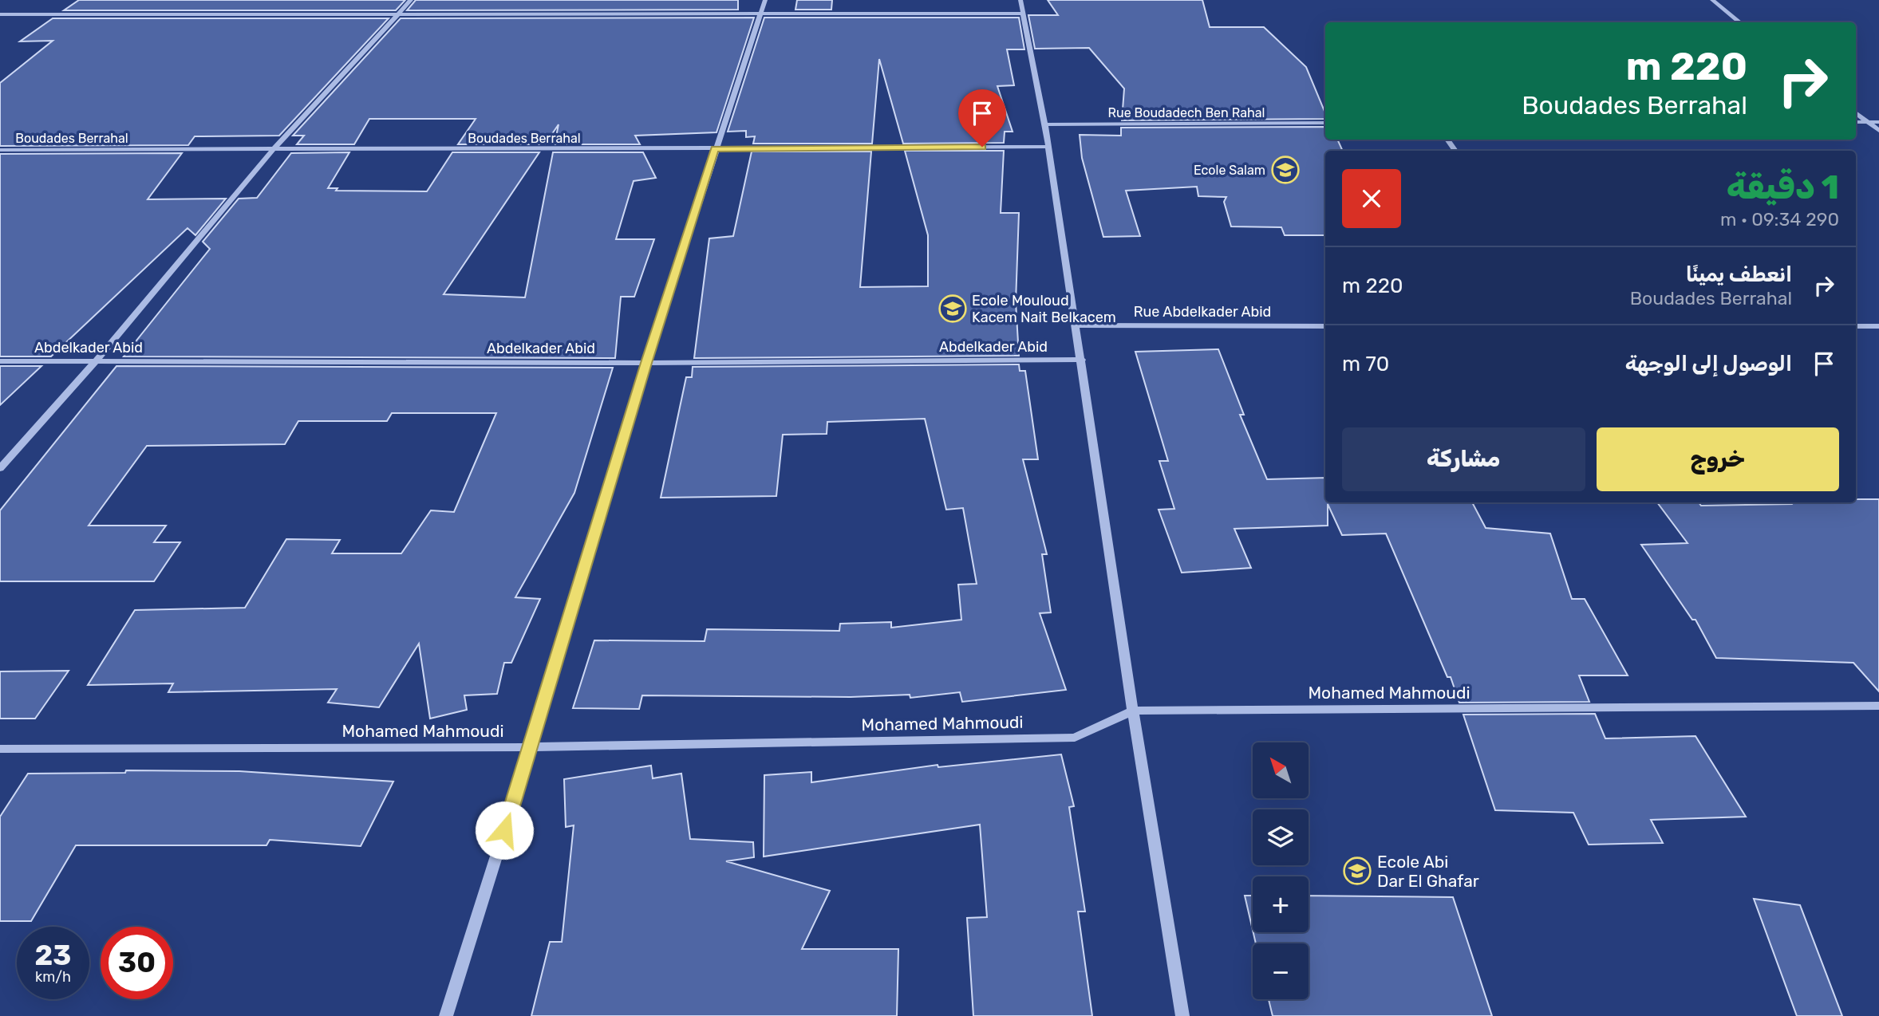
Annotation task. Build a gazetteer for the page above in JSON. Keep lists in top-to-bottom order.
{
  "streets": {
    "street": [
      "Rue Boudadech Ben Rahal",
      "Boudades Berrahal",
      "Rue Abdelkader Abid",
      "Abdelkader Abid",
      "Mohamed Mahmoudi"
    ]
  },
  "places": {
    "school or university": ["Ecole Salam", "Ecole Mouloud Kacem Nait Belkacem", "Ecole Abi Dar El Ghafar"]
  },
  "north": "top left",
  "page": {
    "turn": ["220 m", "Boudades Berrahal"],
    "heading": ["1 دقيقة", "290 m · 09:34"],
    "list": [
      {
        "name": "انعطف يمينًا",
        "note": "Boudades Berrahal",
        "value": "220 m"
      },
      {
        "name": "الوصول إلى الوجهة",
        "value": "70 m"
      }
    ],
    "buttons": ["خروج", "مشاركة"],
    "map_buttons": ["+", "−"],
    "speed": "23 km/h",
    "limit": "30"
  }
}
